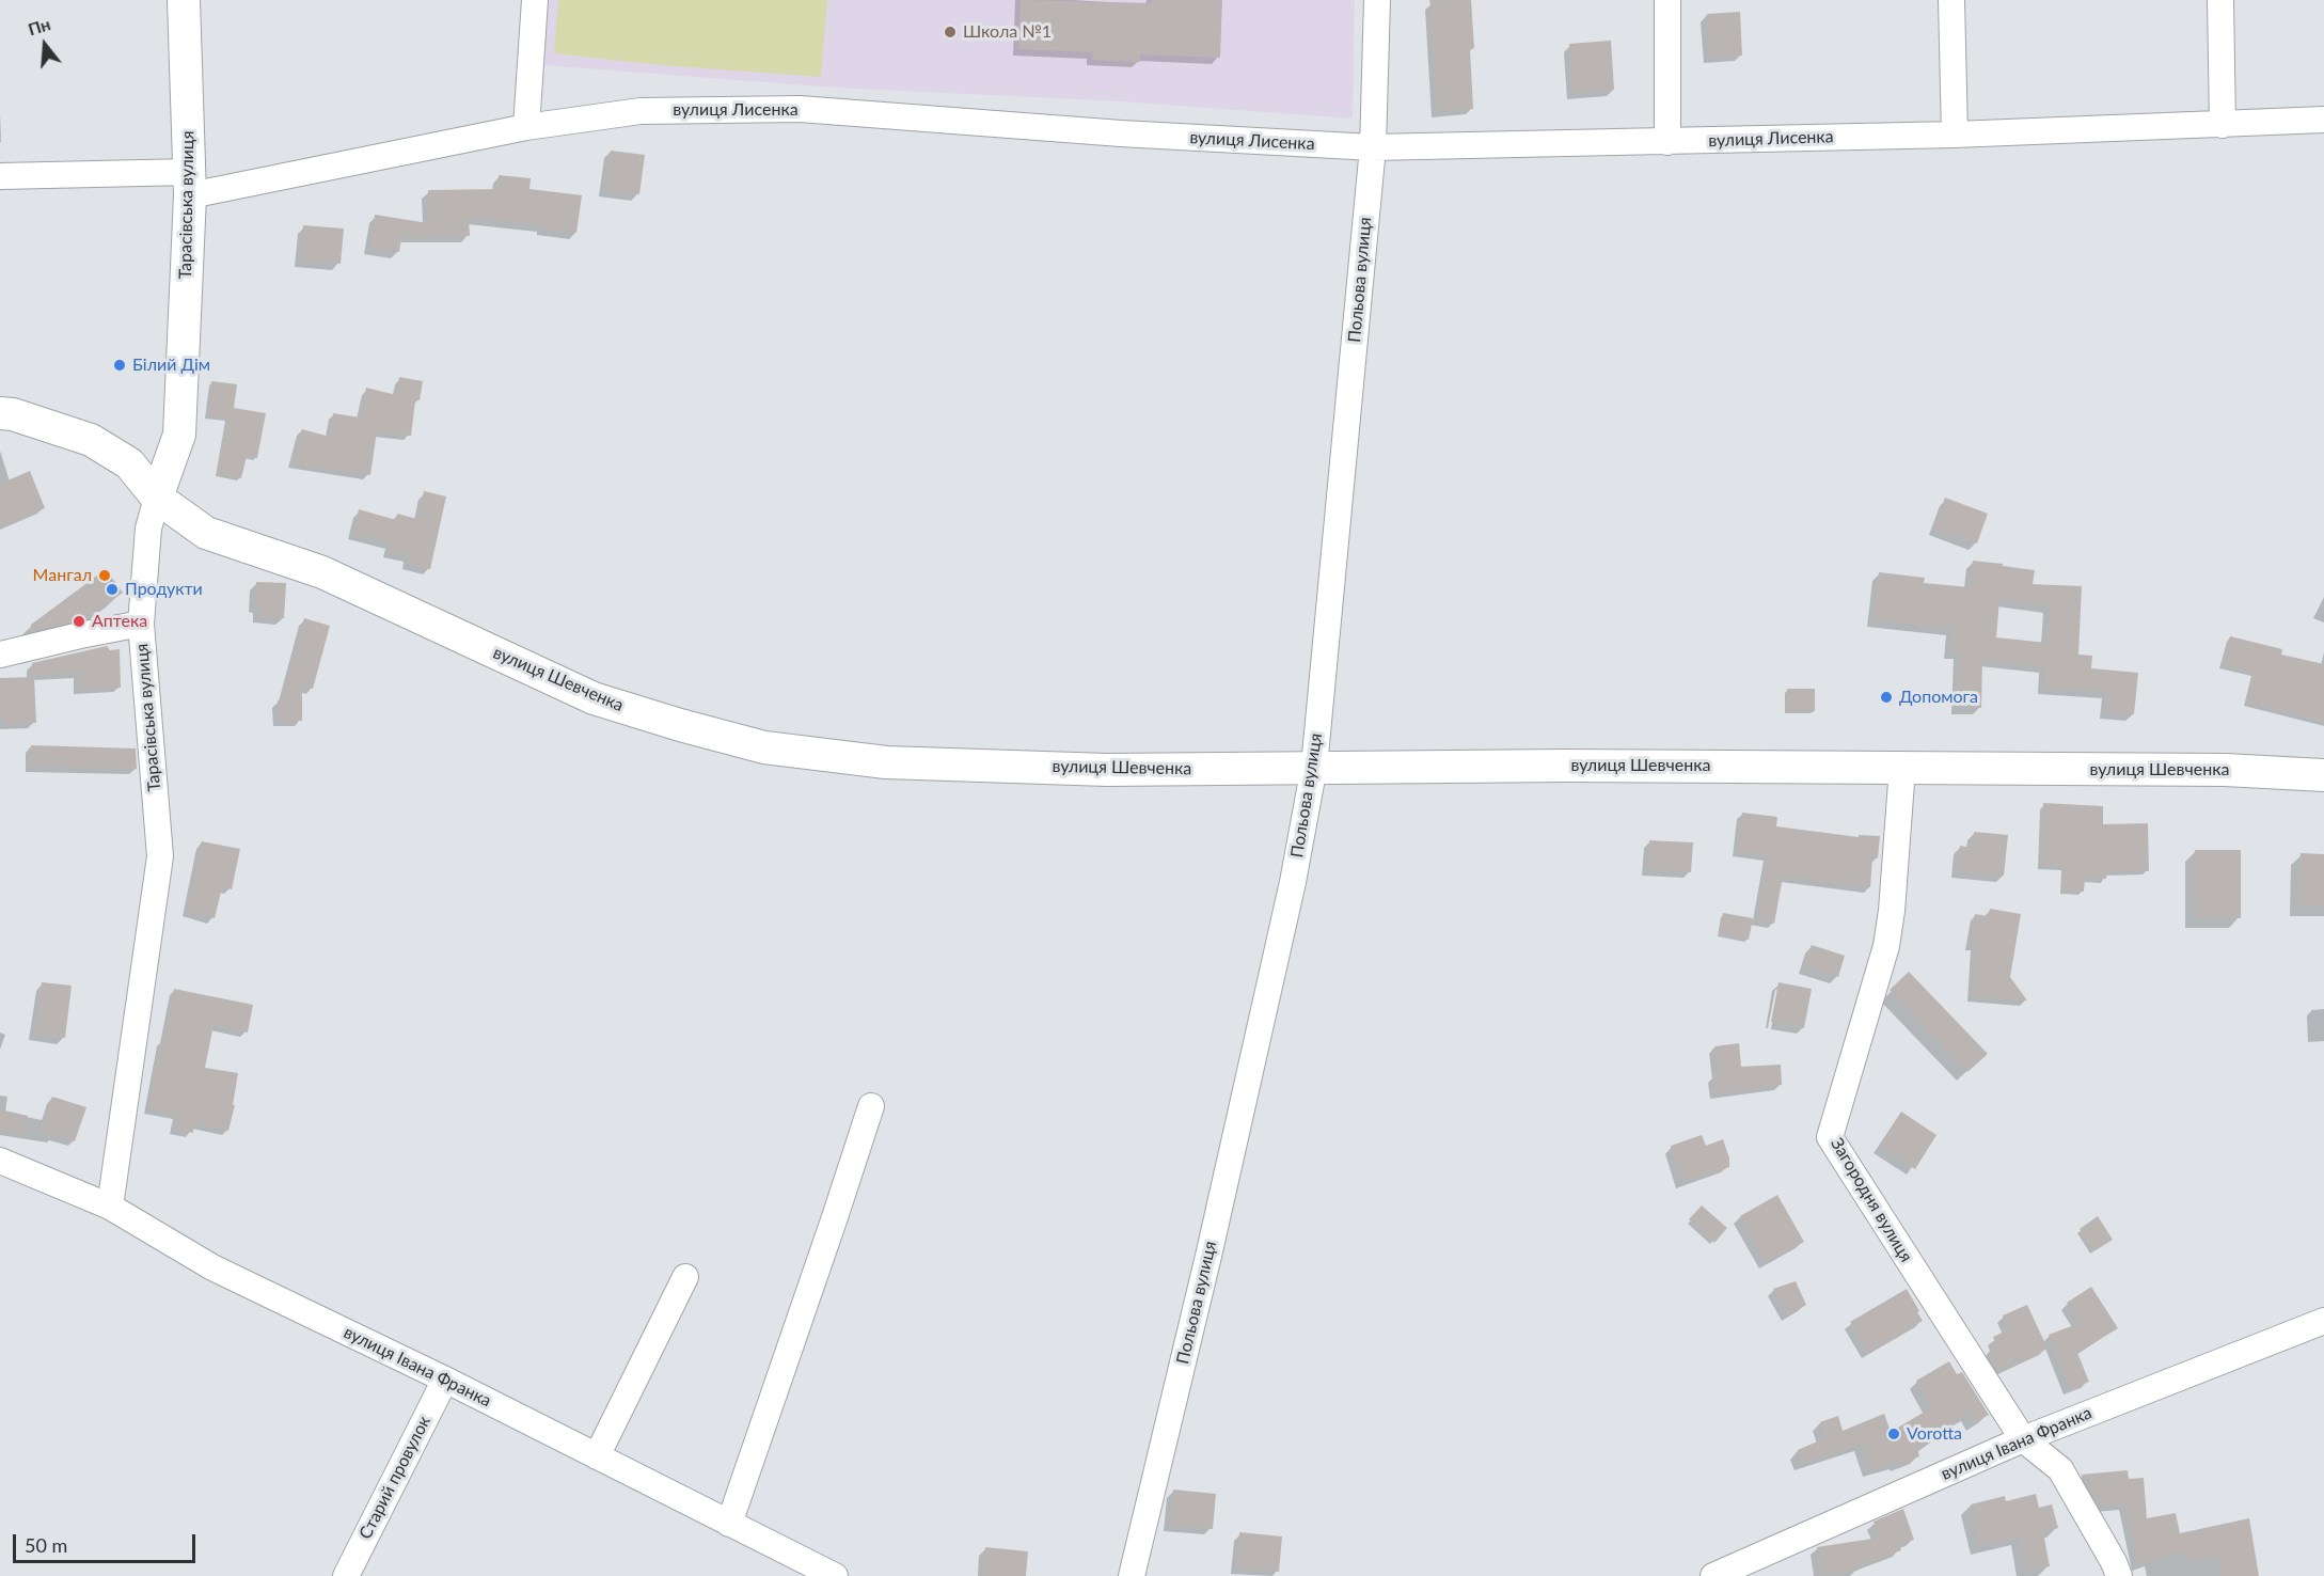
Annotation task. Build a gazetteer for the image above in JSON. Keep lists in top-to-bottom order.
{
  "streets": {
    "street": [
      "вулиця Лисенка",
      "Тарасівська вулиця",
      "Польова вулиця",
      "вулиця Шевченка",
      "Загородня вулиця",
      "вулиця Івана Франка",
      "Старий провулок"
    ]
  },
  "crossings": [
    ["вулиця Лисенка", "Тарасівська вулиця"],
    ["вулиця Лисенка", "Польова вулиця"],
    ["Тарасівська вулиця", "вулиця Шевченка"],
    ["Тарасівська вулиця", "вулиця Івана Франка"],
    ["Польова вулиця", "вулиця Шевченка"],
    ["вулиця Шевченка", "Загородня вулиця"],
    ["Загородня вулиця", "вулиця Івана Франка"],
    ["вулиця Івана Франка", "Старий провулок"]
  ],
  "places": [
    "Школа №1",
    "Білий Дім",
    "Мангал",
    "Продукти",
    "Аптека",
    "Допомога",
    "Vorotta"
  ],
  "scale_bar": "50 m",
  "north": "top"
}
